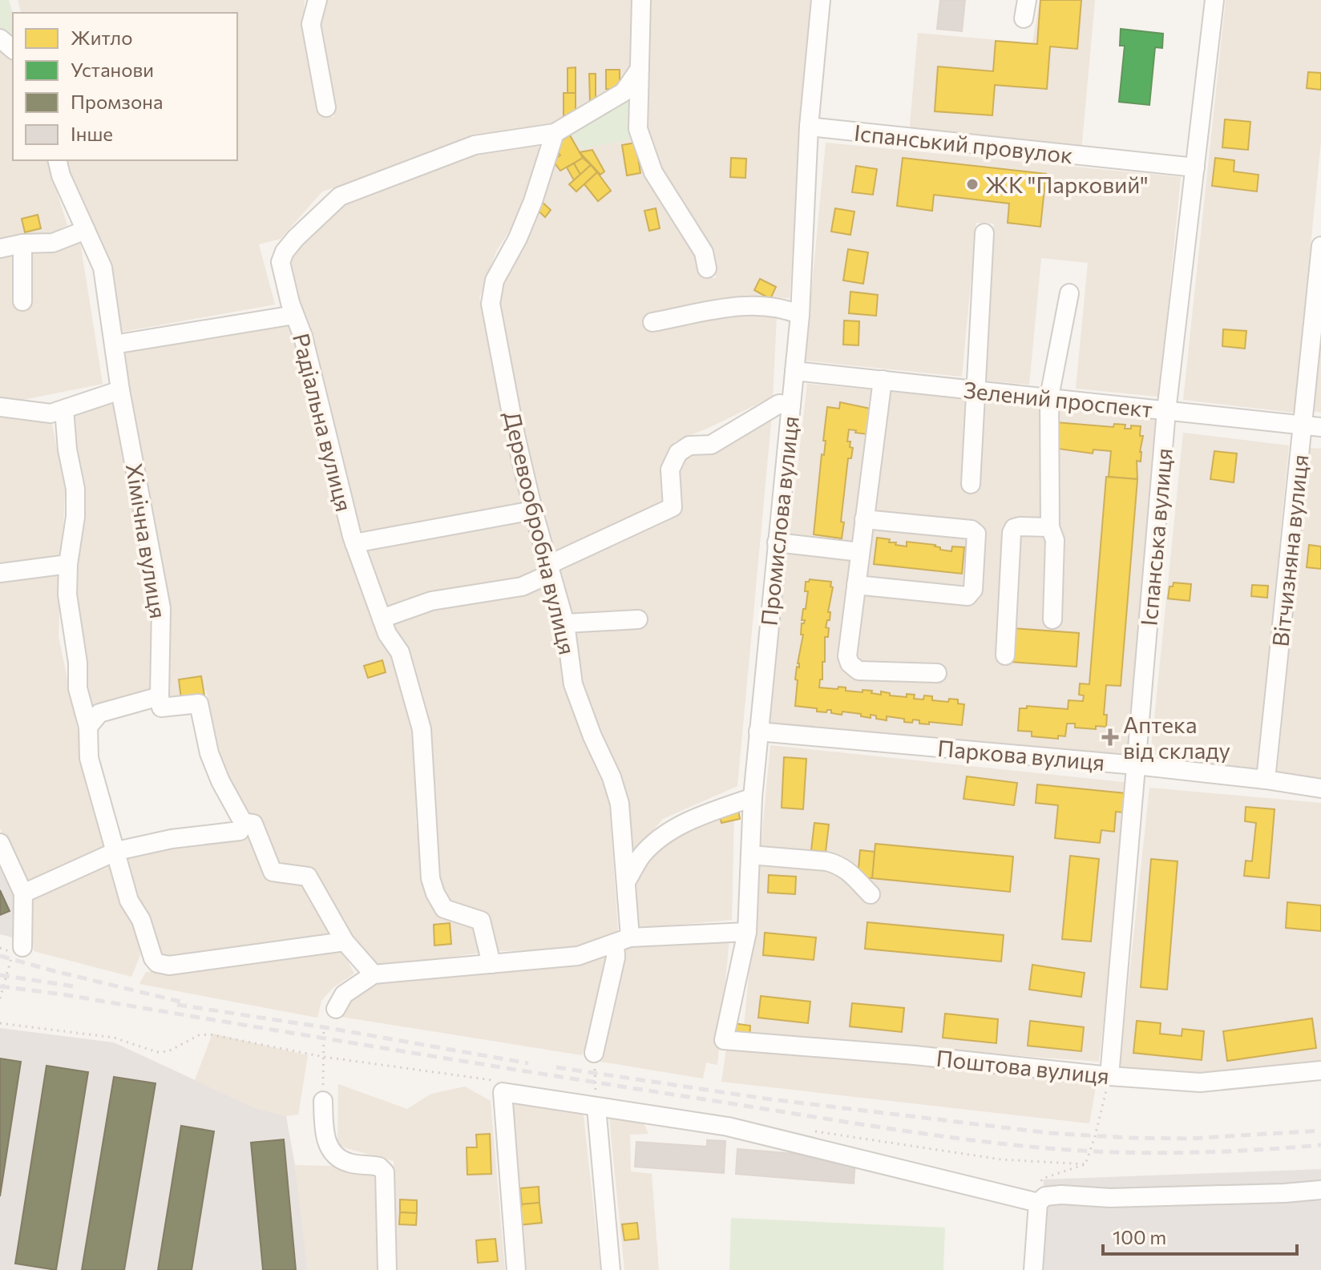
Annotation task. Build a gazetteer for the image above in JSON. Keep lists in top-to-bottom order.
{
  "streets": {
    "street": [
      "Іспанський провулок",
      "Зелений проспект",
      "Радіальна вулиця",
      "Промислова вулиця",
      "Деревообробна вулиця",
      "Іспанська вулиця",
      "Хімічна вулиця",
      "Вітчизняна вулиця",
      "Паркова вулиця",
      "Поштова вулиця"
    ]
  },
  "crossings": [
    ["Іспанський провулок", "Промислова вулиця"],
    ["Іспанський провулок", "Іспанська вулиця"],
    ["Зелений проспект", "Промислова вулиця"],
    ["Зелений проспект", "Іспанська вулиця"],
    ["Зелений проспект", "Вітчизняна вулиця"],
    ["Радіальна вулиця", "Деревообробна вулиця"],
    ["Промислова вулиця", "Паркова вулиця"],
    ["Промислова вулиця", "Поштова вулиця"],
    ["Іспанська вулиця", "Паркова вулиця"],
    ["Іспанська вулиця", "Поштова вулиця"],
    ["Вітчизняна вулиця", "Паркова вулиця"]
  ],
  "places": {
    "other": ["ЖК \"Парковий\""],
    "health": ["Аптека від складу"]
  },
  "legend": [
    "Житло",
    "Установи",
    "Промзона",
    "Інше"
  ],
  "scale_bar": "100 m"
}
